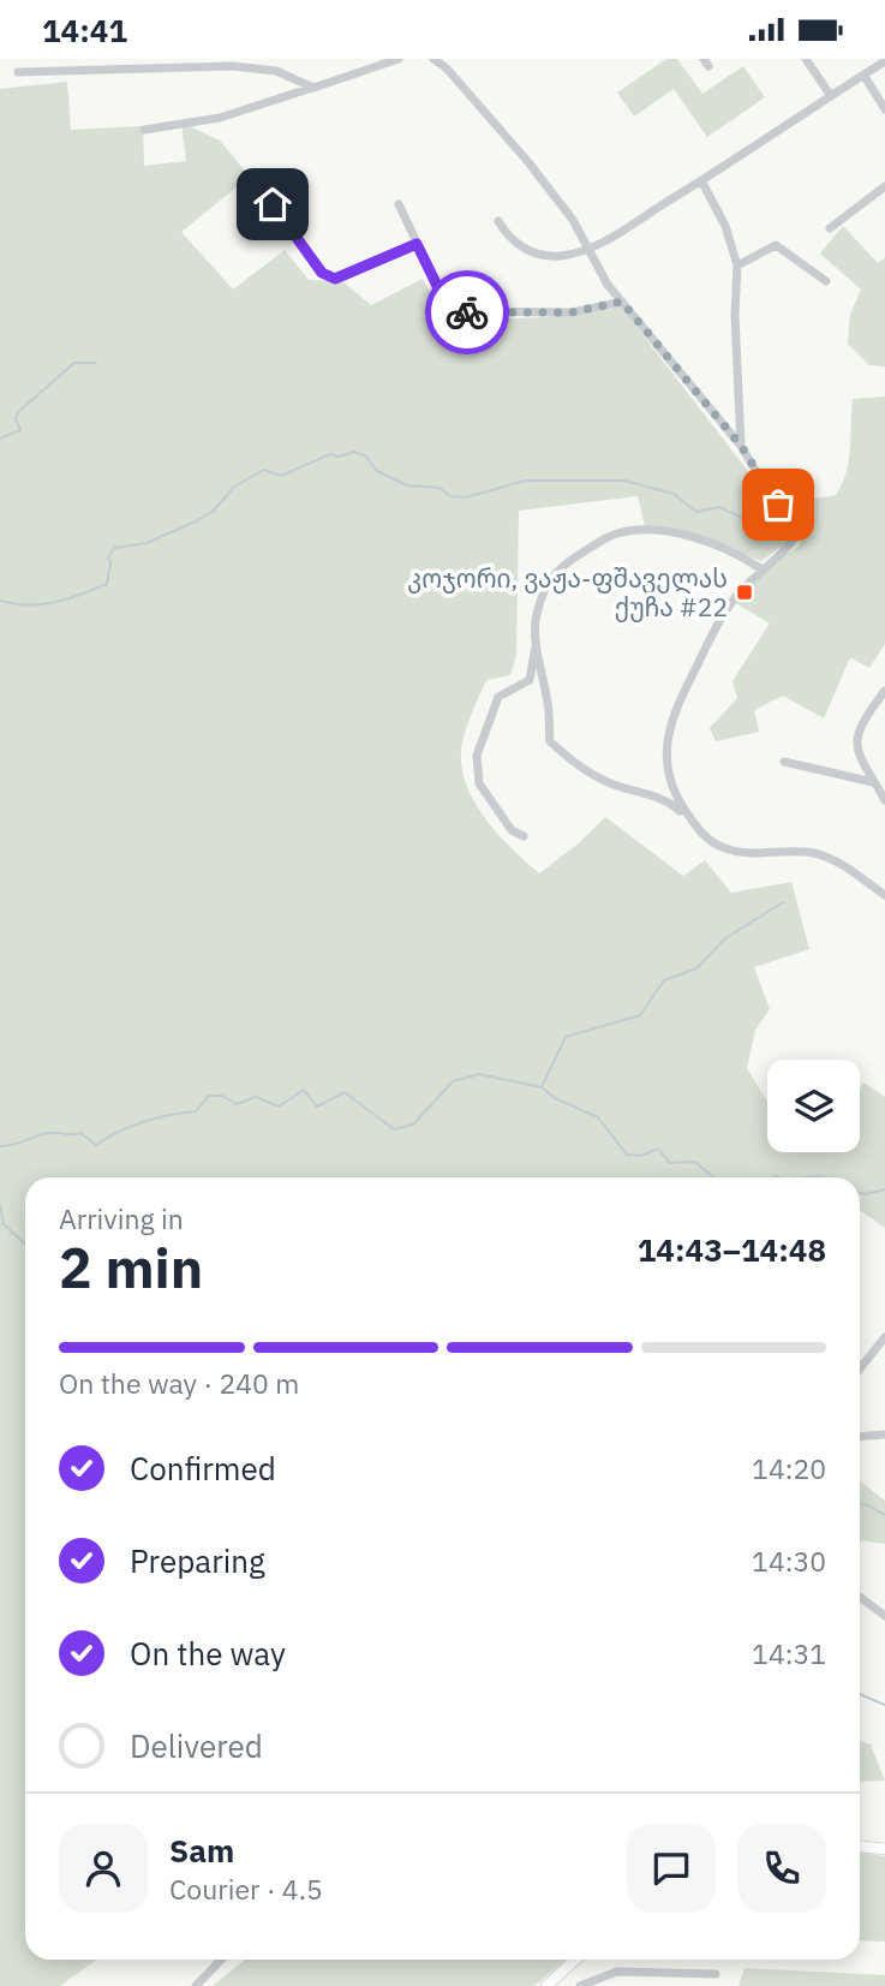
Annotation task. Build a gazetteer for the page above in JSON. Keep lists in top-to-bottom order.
{
  "places": {
    "transit": ["კოჯორი, ვაჟა-ფშაველას ქუჩა #22"]
  },
  "page": {
    "status": "14:41",
    "heading": ["2 min", "Arriving in", "14:43–14:48"],
    "panel": ["Sam", "Courier · 4.5"],
    "bar": "On the way · 240 m",
    "list": [
      ["Confirmed", "14:20"],
      ["Preparing", "14:30"],
      ["On the way", "14:31"],
      "Delivered"
    ]
  }
}
